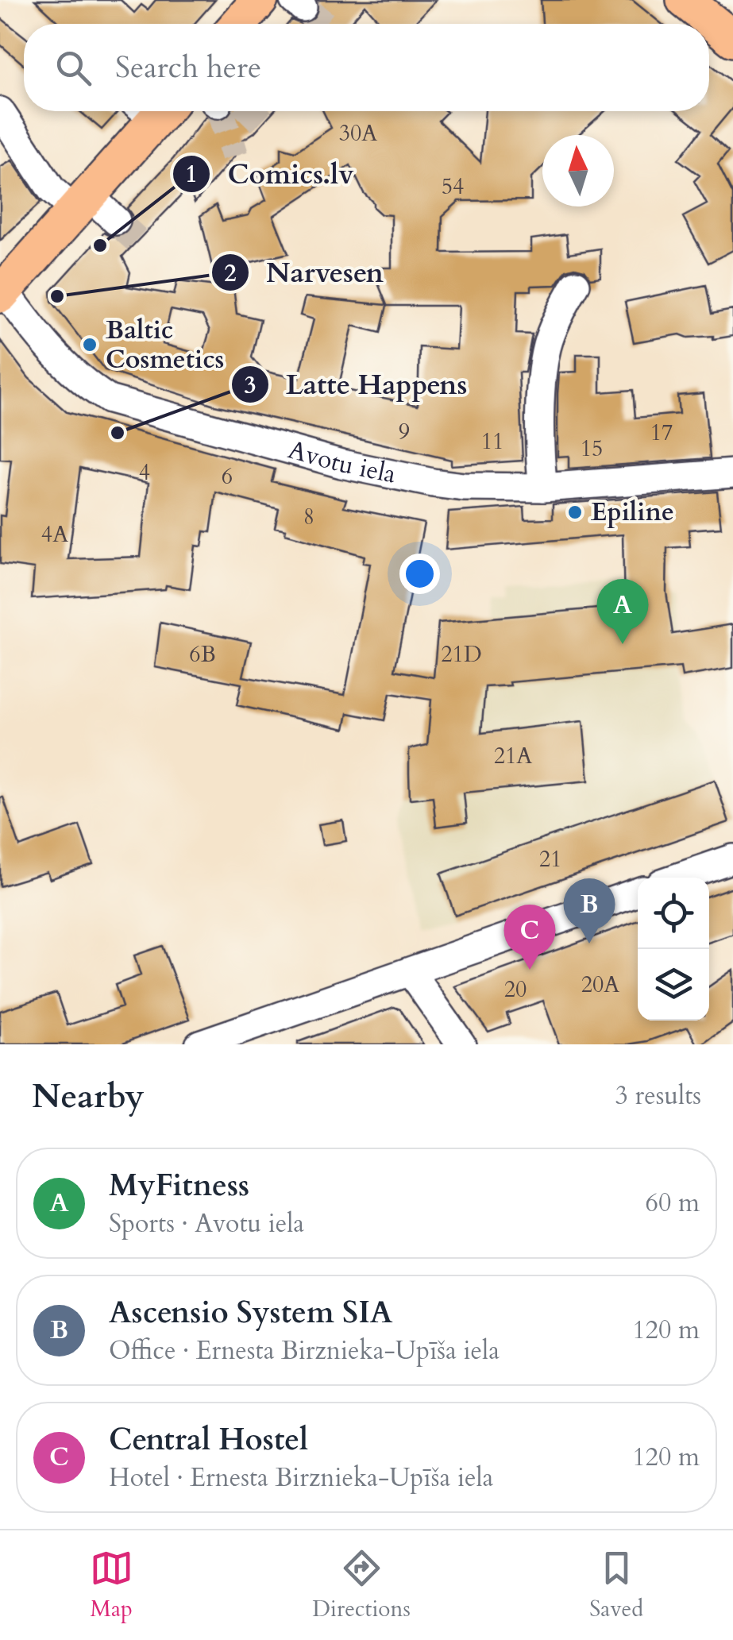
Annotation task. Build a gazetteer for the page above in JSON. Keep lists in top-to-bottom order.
{
  "streets": {
    "street": ["Avotu iela"]
  },
  "places": [
    "Comics.lv",
    "Narvesen",
    "Baltic Cosmetics",
    "Latte Happens",
    "Epiline"
  ],
  "house_numbers": [
    "30A",
    "54",
    "9",
    "17",
    "11",
    "15",
    "4",
    "6",
    "8",
    "4A",
    "6B",
    "21D",
    "21A",
    "21",
    "20A",
    "20"
  ],
  "north": "top",
  "page": {
    "search": "Search here",
    "pins": ["A", "B", "C"],
    "heading": ["Nearby", "3 results"],
    "list": [
      {
        "mark": "A",
        "name": "MyFitness",
        "note": "Sports · Avotu iela",
        "value": "60 m"
      },
      {
        "mark": "B",
        "name": "Ascensio System SIA",
        "note": "Office · Ernesta Birznieka-Upīša iela",
        "value": "120 m"
      },
      {
        "mark": "C",
        "name": "Central Hostel",
        "note": "Hotel · Ernesta Birznieka-Upīša iela",
        "value": "120 m"
      }
    ],
    "nav": ["Map", "Directions", "Saved"]
  }
}
